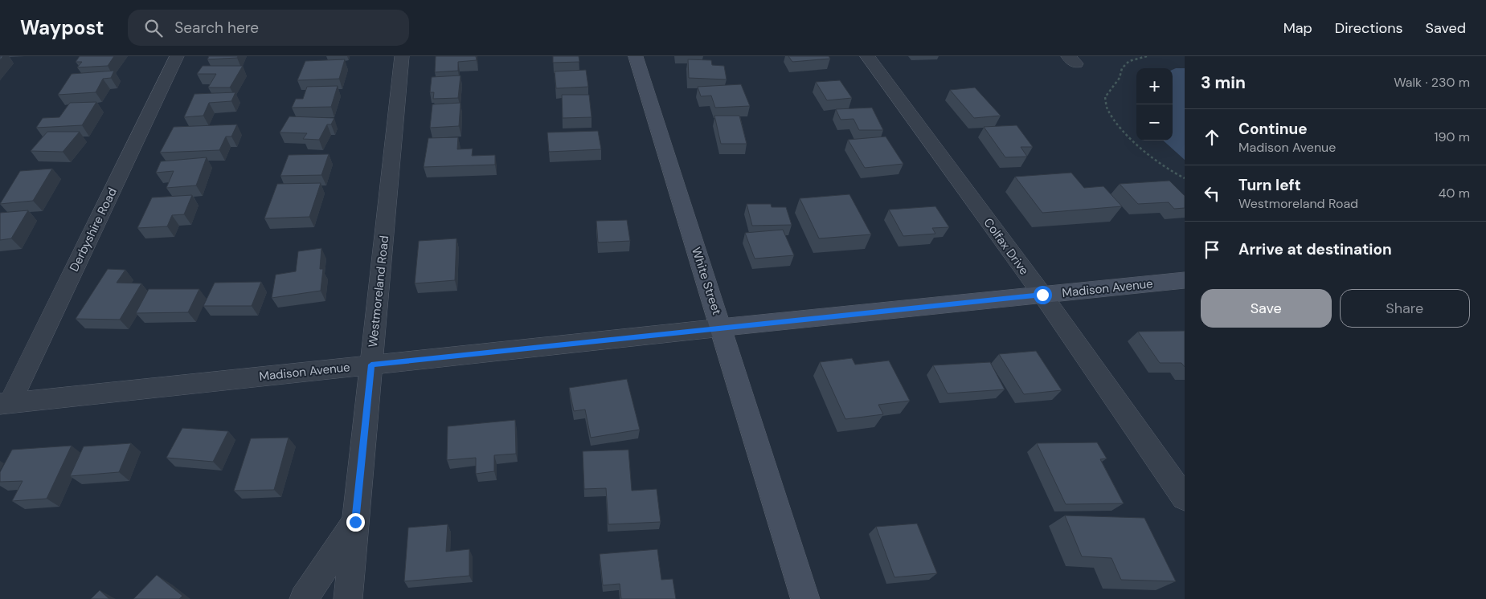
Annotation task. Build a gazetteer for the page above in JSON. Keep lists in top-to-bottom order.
{
  "streets": {
    "street": [
      "Derbyshire Road",
      "Colfax Drive",
      "White Street",
      "Madison Avenue",
      "Westmoreland Road"
    ]
  },
  "crossings": [
    ["Derbyshire Road", "Madison Avenue"],
    ["Colfax Drive", "Madison Avenue"],
    ["White Street", "Madison Avenue"],
    ["Madison Avenue", "Westmoreland Road"]
  ],
  "page": {
    "header": "Waypost",
    "search": "Search here",
    "nav": ["Map", "Directions", "Saved"],
    "heading": ["3 min", "Walk · 230 m"],
    "map_buttons": ["+", "−"],
    "list": [
      ["Continue", "Madison Avenue", "190 m"],
      ["Turn left", "Westmoreland Road", "40 m"],
      "Arrive at destination"
    ],
    "buttons": ["Save", "Share"]
  }
}
